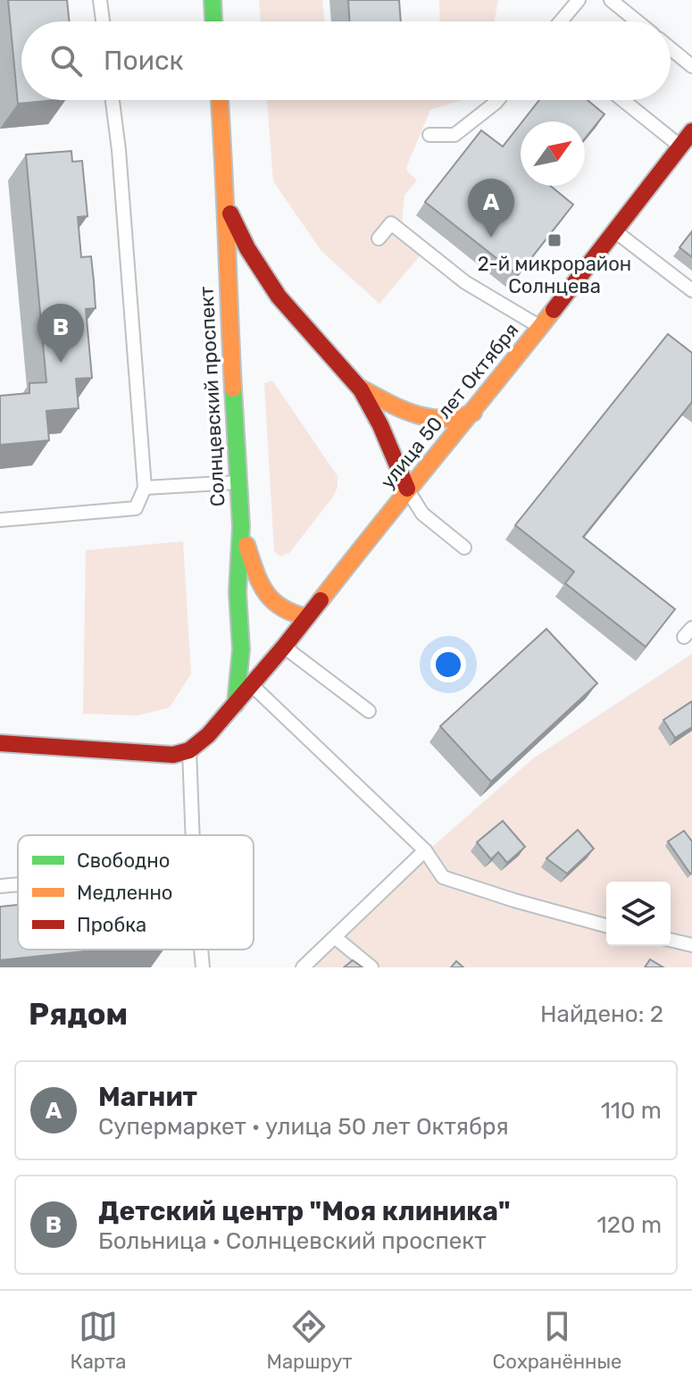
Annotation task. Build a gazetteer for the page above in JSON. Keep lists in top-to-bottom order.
{
  "streets": {
    "street": ["Солнцевский проспект", "улица 50 лет Октября"]
  },
  "crossings": [
    ["Солнцевский проспект", "улица 50 лет Октября"]
  ],
  "places": {
    "transit": ["2-й микрорайон Солнцева"]
  },
  "legend": ["Свободно", "Медленно", "Пробка"],
  "north": "top right",
  "page": {
    "search": "Поиск",
    "pins": ["A", "B"],
    "heading": ["Рядом", "Найдено: 2"],
    "list": [
      {
        "mark": "A",
        "name": "Магнит",
        "note": "Супермаркет · улица 50 лет Октября",
        "value": "110 m"
      },
      {
        "mark": "B",
        "name": "Детский центр \"Моя клиника\"",
        "note": "Больница · Солнцевский проспект",
        "value": "120 m"
      }
    ],
    "nav": ["Карта", "Маршрут", "Сохранённые"]
  }
}
